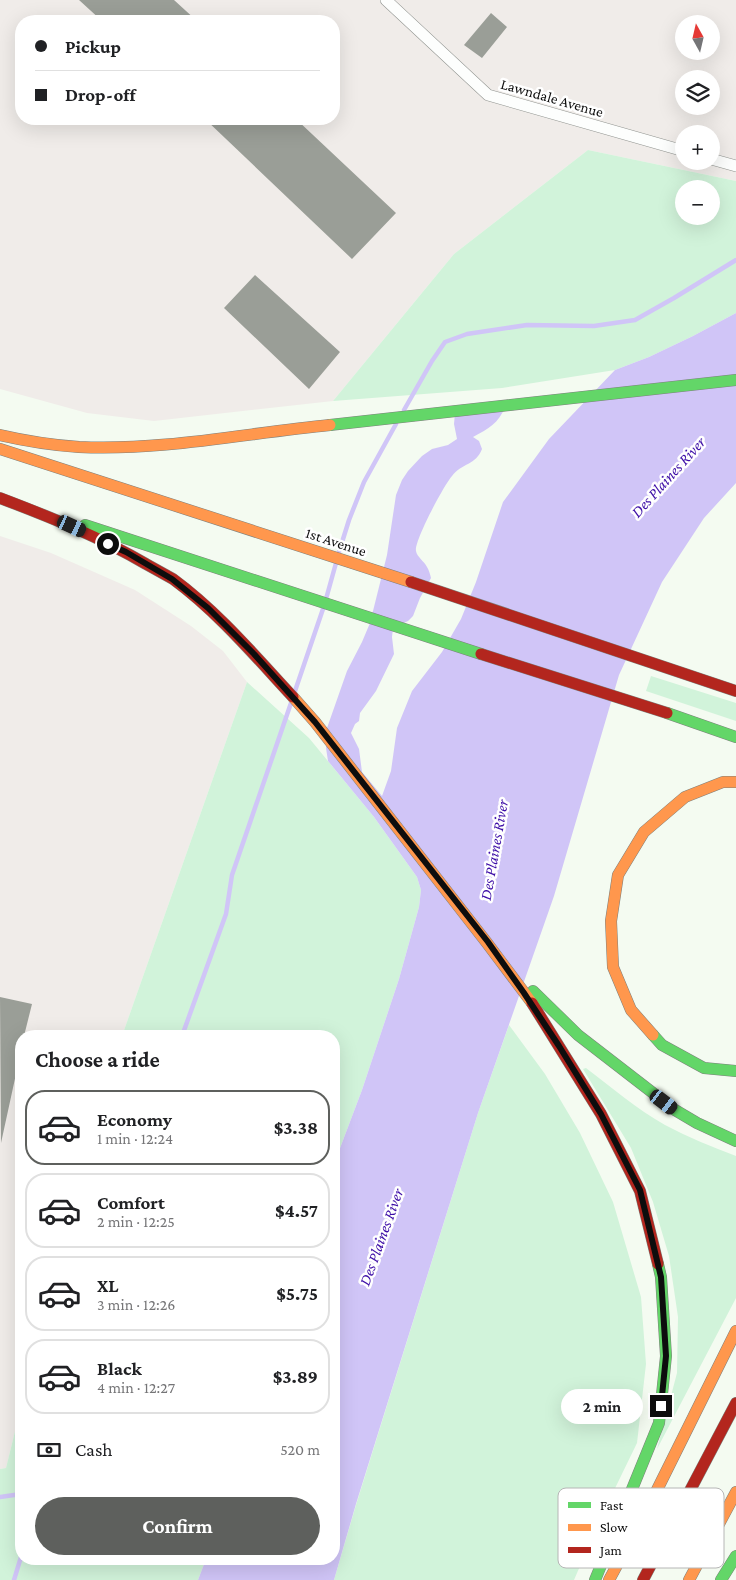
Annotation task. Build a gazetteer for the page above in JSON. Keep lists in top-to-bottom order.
{
  "streets": {
    "main road": ["1st Avenue"],
    "street": ["Lawndale Avenue"]
  },
  "water": ["Des Plaines River"],
  "legend": ["Fast", "Slow", "Jam"],
  "north": "top",
  "page": {
    "map_buttons": ["+", "−"],
    "banner": ["Pickup", "Drop-off"],
    "heading": "Choose a ride",
    "list": [
      {
        "name": "Economy",
        "note": "1 min · 12:24",
        "value": "$3.38"
      },
      {
        "name": "Comfort",
        "note": "2 min · 12:25",
        "value": "$4.57"
      },
      {
        "name": "XL",
        "note": "3 min · 12:26",
        "value": "$5.75"
      },
      {
        "name": "Black",
        "note": "4 min · 12:27",
        "value": "$3.89"
      }
    ],
    "bubble": "2 min",
    "pay": ["Cash", "520 m"],
    "buttons": "Confirm"
  }
}
